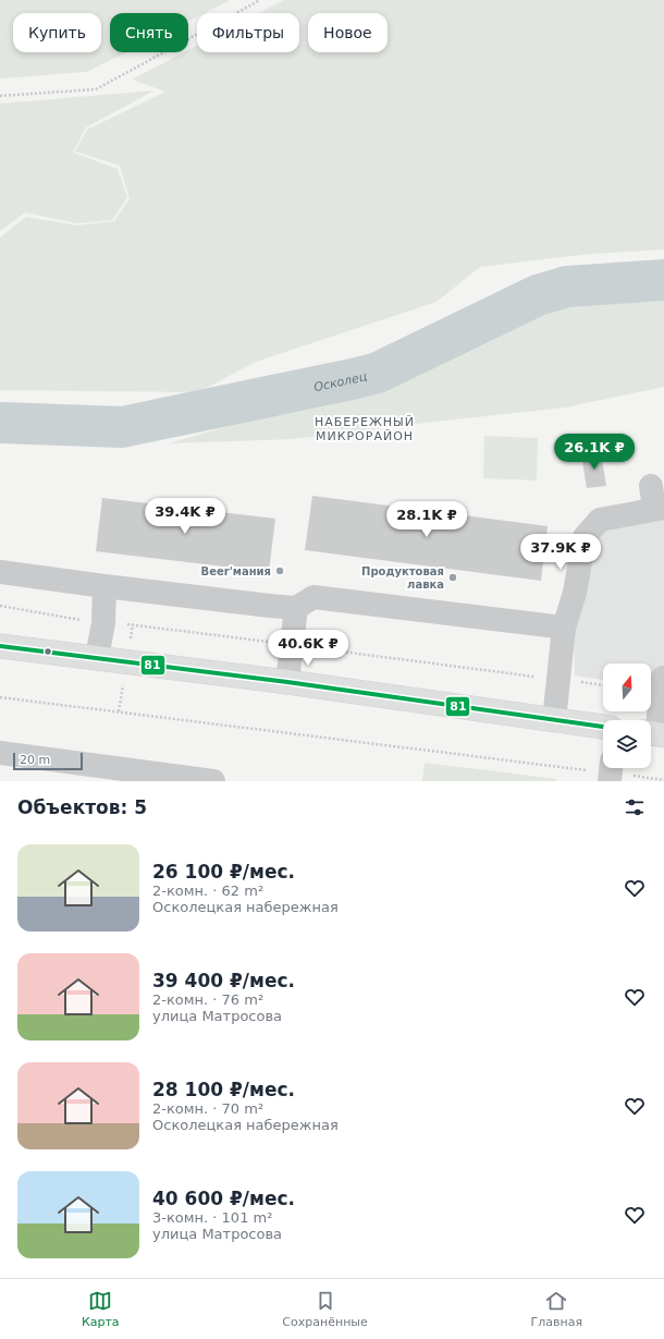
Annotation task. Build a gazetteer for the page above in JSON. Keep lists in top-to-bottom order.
{
  "districts": ["НАБЕРЕЖНЫЙ МИКРОРАЙОН"],
  "water": ["Осколец"],
  "places": ["Beer'мания", "Продуктовая лавка"],
  "lines": ["transit line 81"],
  "scale_bar": "20 m",
  "north": "top",
  "page": {
    "chip": [
      "Купить",
      "Снять",
      "Фильтры",
      "Новое"
    ],
    "price": [
      "26.1K ₽",
      "39.4K ₽",
      "28.1K ₽",
      "37.9K ₽",
      "40.6K ₽"
    ],
    "scale": "20 m",
    "heading": "Объектов: 5",
    "list": [
      {
        "name": "26 100 ₽/мес.",
        "note": "2-комн. · 62 m² · Осколецкая набережная"
      },
      {
        "name": "39 400 ₽/мес.",
        "note": "2-комн. · 76 m² · улица Матросова"
      },
      {
        "name": "28 100 ₽/мес.",
        "note": "2-комн. · 70 m² · Осколецкая набережная"
      },
      {
        "name": "40 600 ₽/мес.",
        "note": "3-комн. · 101 m² · улица Матросова"
      }
    ],
    "tabs": ["Карта", "Сохранённые", "Главная"]
  }
}
